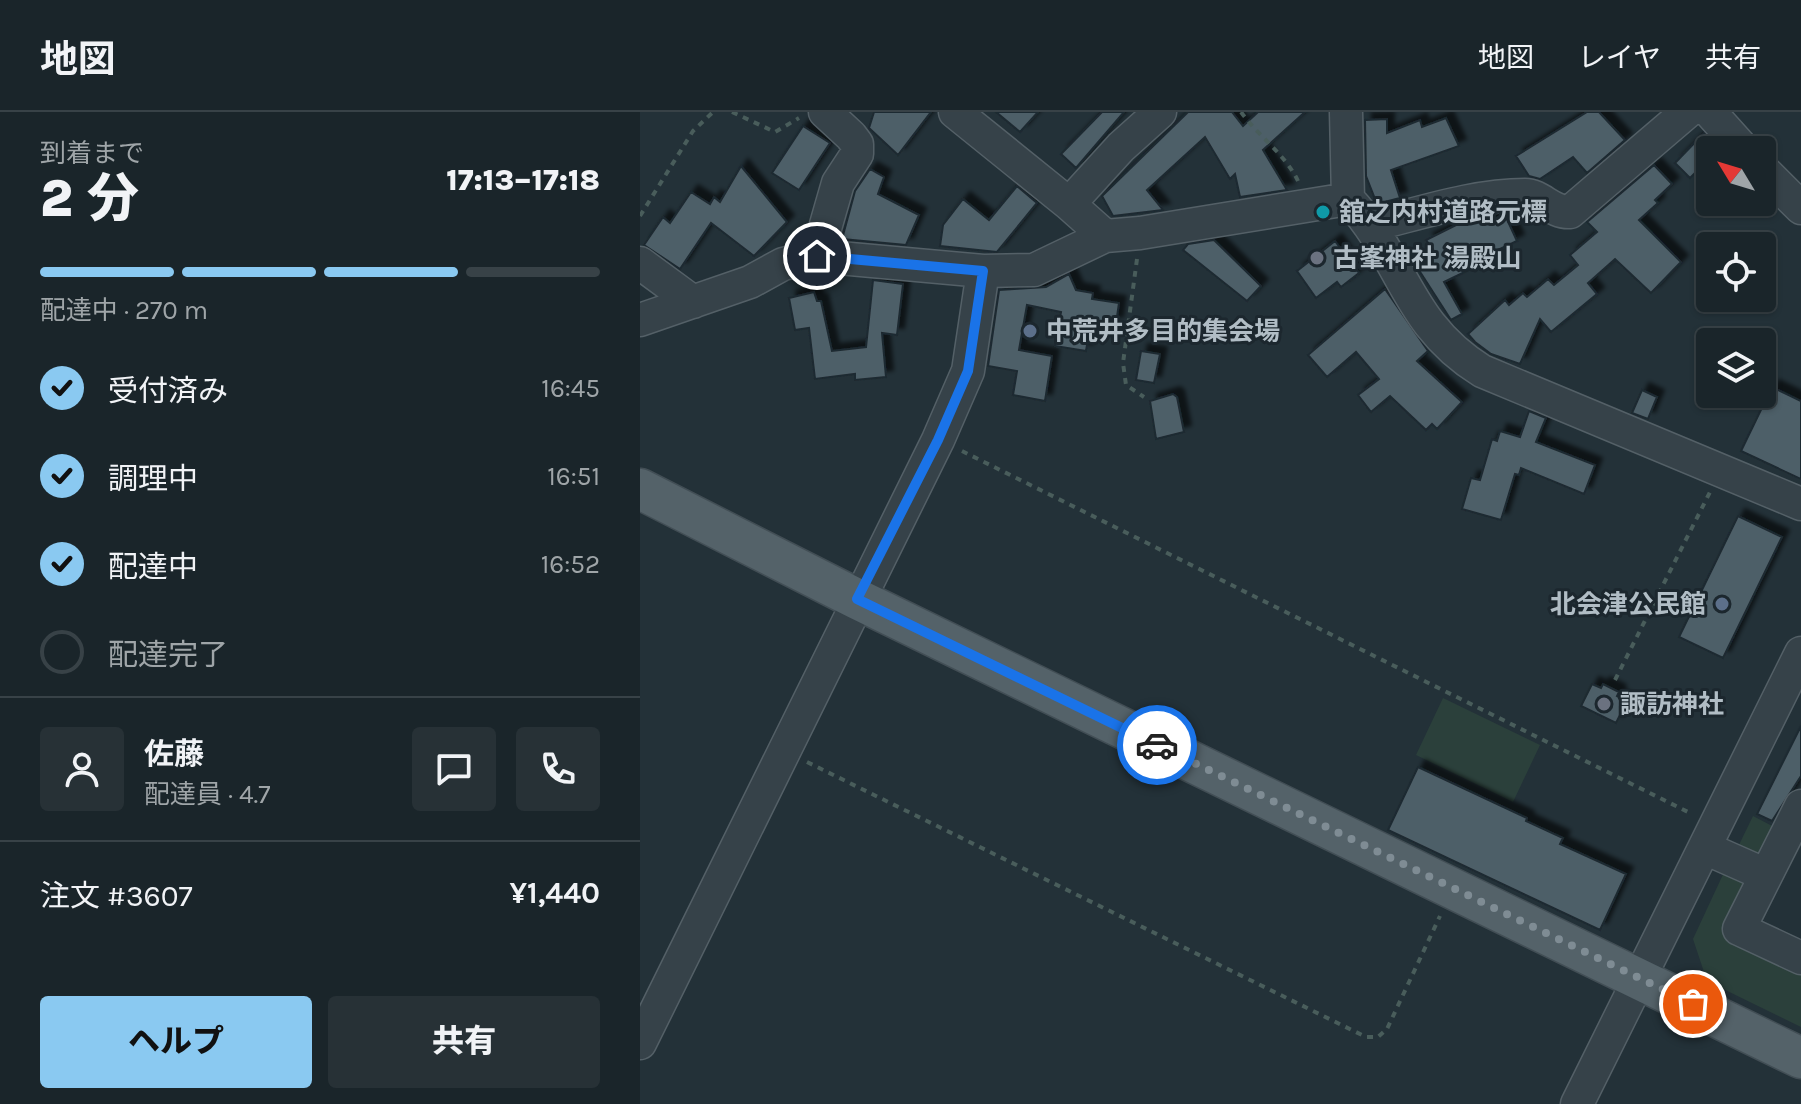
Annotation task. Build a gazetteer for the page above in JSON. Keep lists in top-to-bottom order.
{
  "places": [
    "舘之内村道路元標",
    "古峯神社 湯殿山",
    "中荒井多目的集会場",
    "北会津公民館",
    "諏訪神社"
  ],
  "north": "top left",
  "page": {
    "header": "地図",
    "nav": ["地図", "レイヤ", "共有"],
    "heading": ["2 分", "到着まで", "17:13–17:18"],
    "panel": [
      "佐藤",
      "配達員 · 4.7",
      "注文 #3607",
      "¥1,440"
    ],
    "bar": "配達中 · 270 m",
    "list": [
      ["受付済み", "16:45"],
      ["調理中", "16:51"],
      ["配達中", "16:52"],
      "配達完了"
    ],
    "buttons": ["ヘルプ", "共有"]
  }
}
